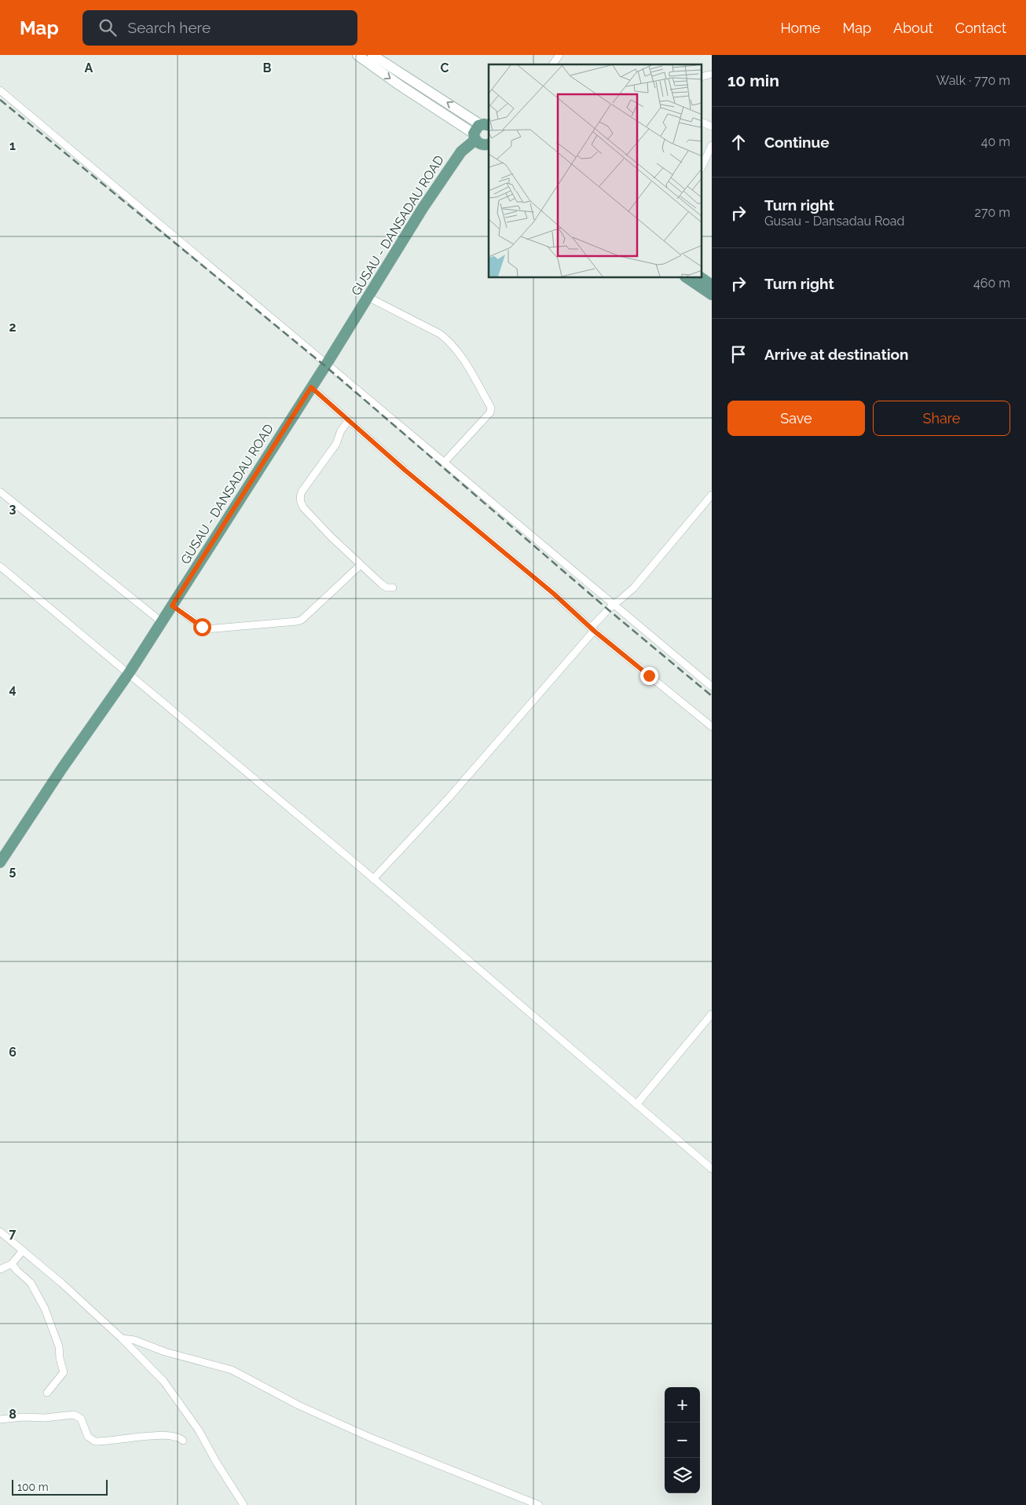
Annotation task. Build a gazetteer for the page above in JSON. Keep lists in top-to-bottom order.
{
  "streets": {
    "main road": ["GUSAU - DANSADAU ROAD"]
  },
  "scale_bar": "100 m",
  "page": {
    "header": "Map",
    "search": "Search here",
    "nav": [
      "Home",
      "Map",
      "About",
      "Contact"
    ],
    "heading": ["10 min", "Walk · 770 m"],
    "list": [
      ["Continue", "40 m"],
      ["Turn right", "Gusau - Dansadau Road", "270 m"],
      ["Turn right", "460 m"],
      "Arrive at destination"
    ],
    "buttons": ["Save", "Share"],
    "map_buttons": ["+", "−"],
    "scale": "100 m"
  },
  "grid": {
    "columns": ["A", "B", "C"],
    "rows": [
      "1",
      "2",
      "3",
      "4",
      "5",
      "6",
      "7",
      "8"
    ]
  }
}
